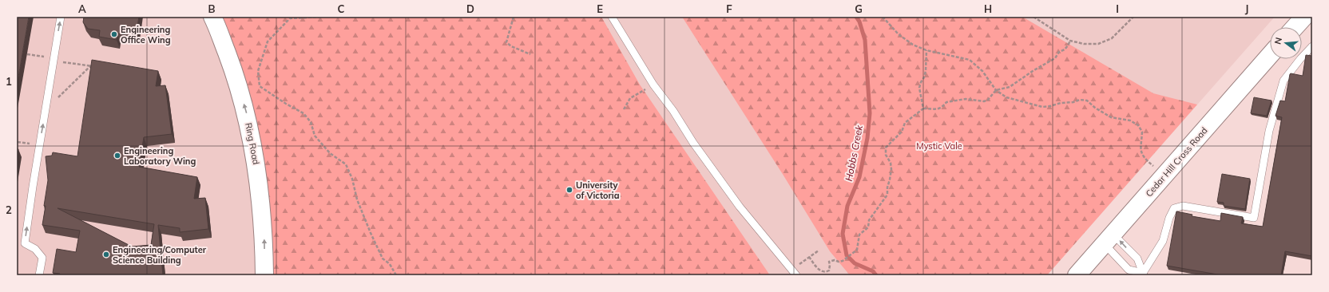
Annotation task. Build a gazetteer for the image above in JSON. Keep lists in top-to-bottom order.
{
  "streets": {
    "main road": ["Ring Road", "Cedar Hill Cross Road"]
  },
  "one_way": ["Ring Road"],
  "water": ["Hobbs Creek"],
  "parks": ["Mystic Vale"],
  "places": [
    "Engineering Office Wing",
    "Engineering Laboratory Wing",
    "University of Victoria",
    "Engineering/Computer Science Building"
  ],
  "north": "left",
  "grid": {
    "columns": [
      "A",
      "B",
      "C",
      "D",
      "E",
      "F",
      "G",
      "H",
      "I",
      "J"
    ],
    "rows": ["1", "2"]
  }
}
